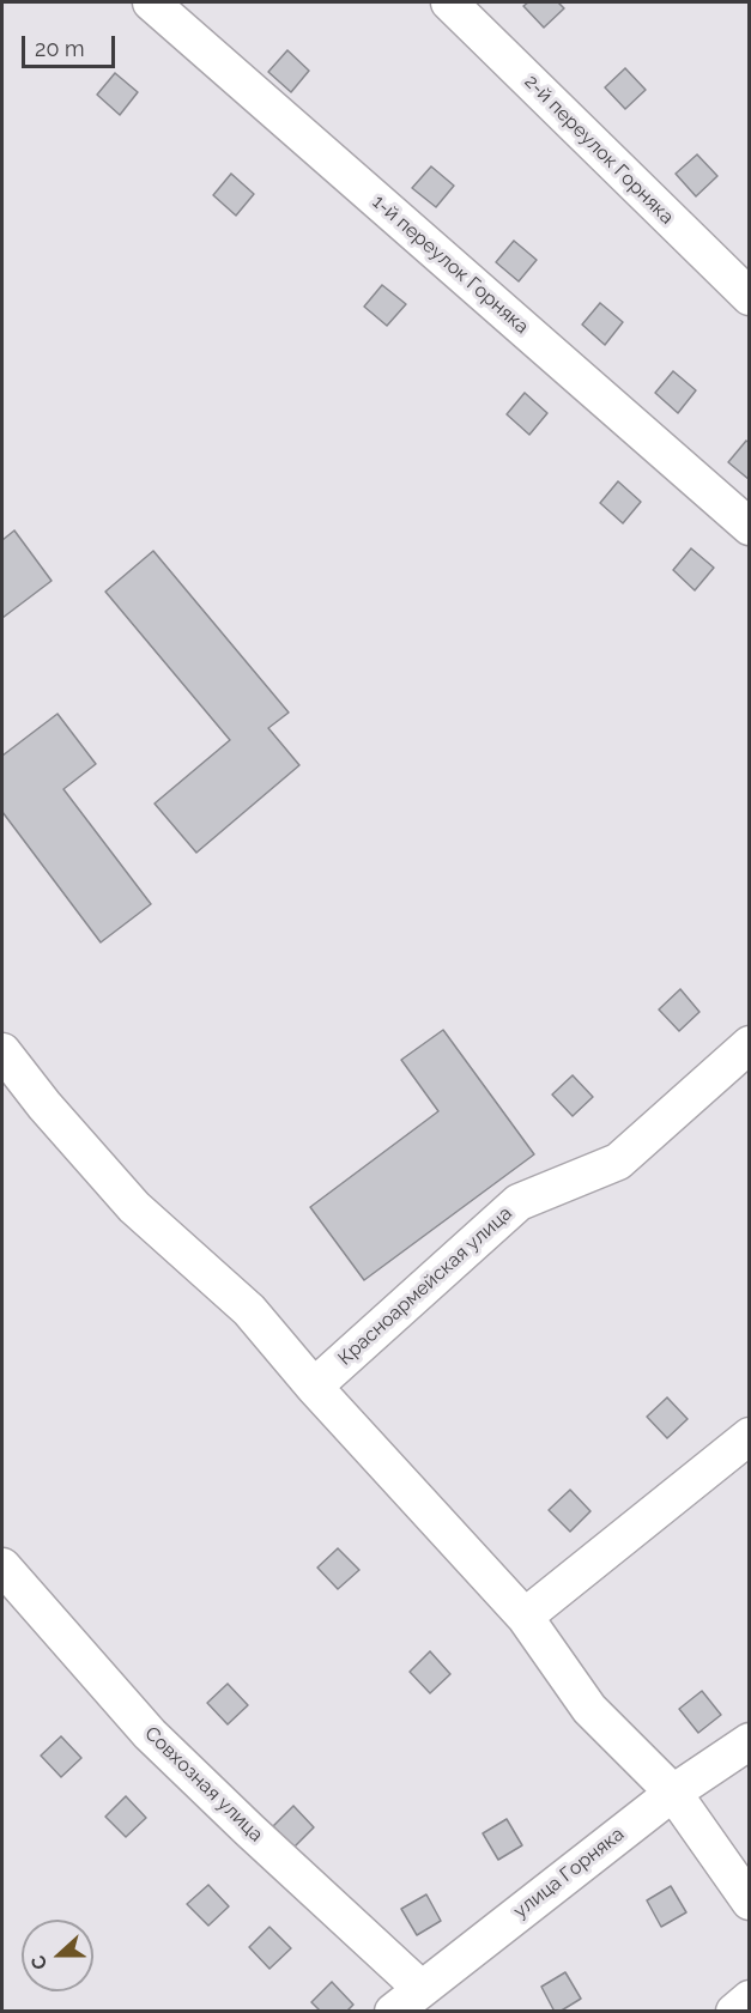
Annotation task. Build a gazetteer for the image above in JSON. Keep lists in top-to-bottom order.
{
  "streets": {
    "street": [
      "2-й переулок Горняка",
      "1-й переулок Горняка",
      "Красноармейская улица",
      "Совхозная улица",
      "улица Горняка"
    ]
  },
  "crossings": [
    ["Совхозная улица", "улица Горняка"]
  ],
  "scale_bar": "20 m",
  "north": "left"
}
